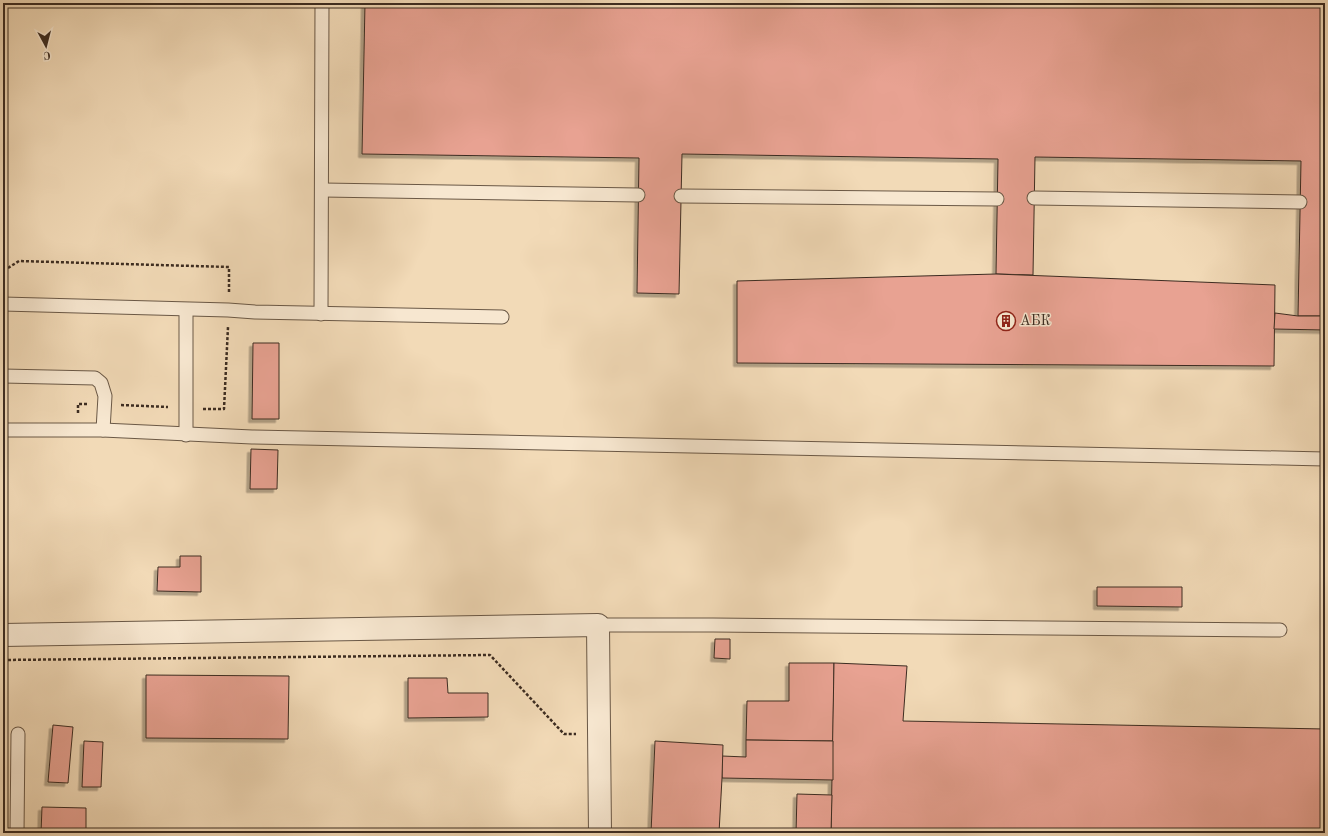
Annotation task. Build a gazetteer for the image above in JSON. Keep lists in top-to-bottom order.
{
  "places": {
    "building": ["АБК"]
  },
  "north": "bottom"
}
